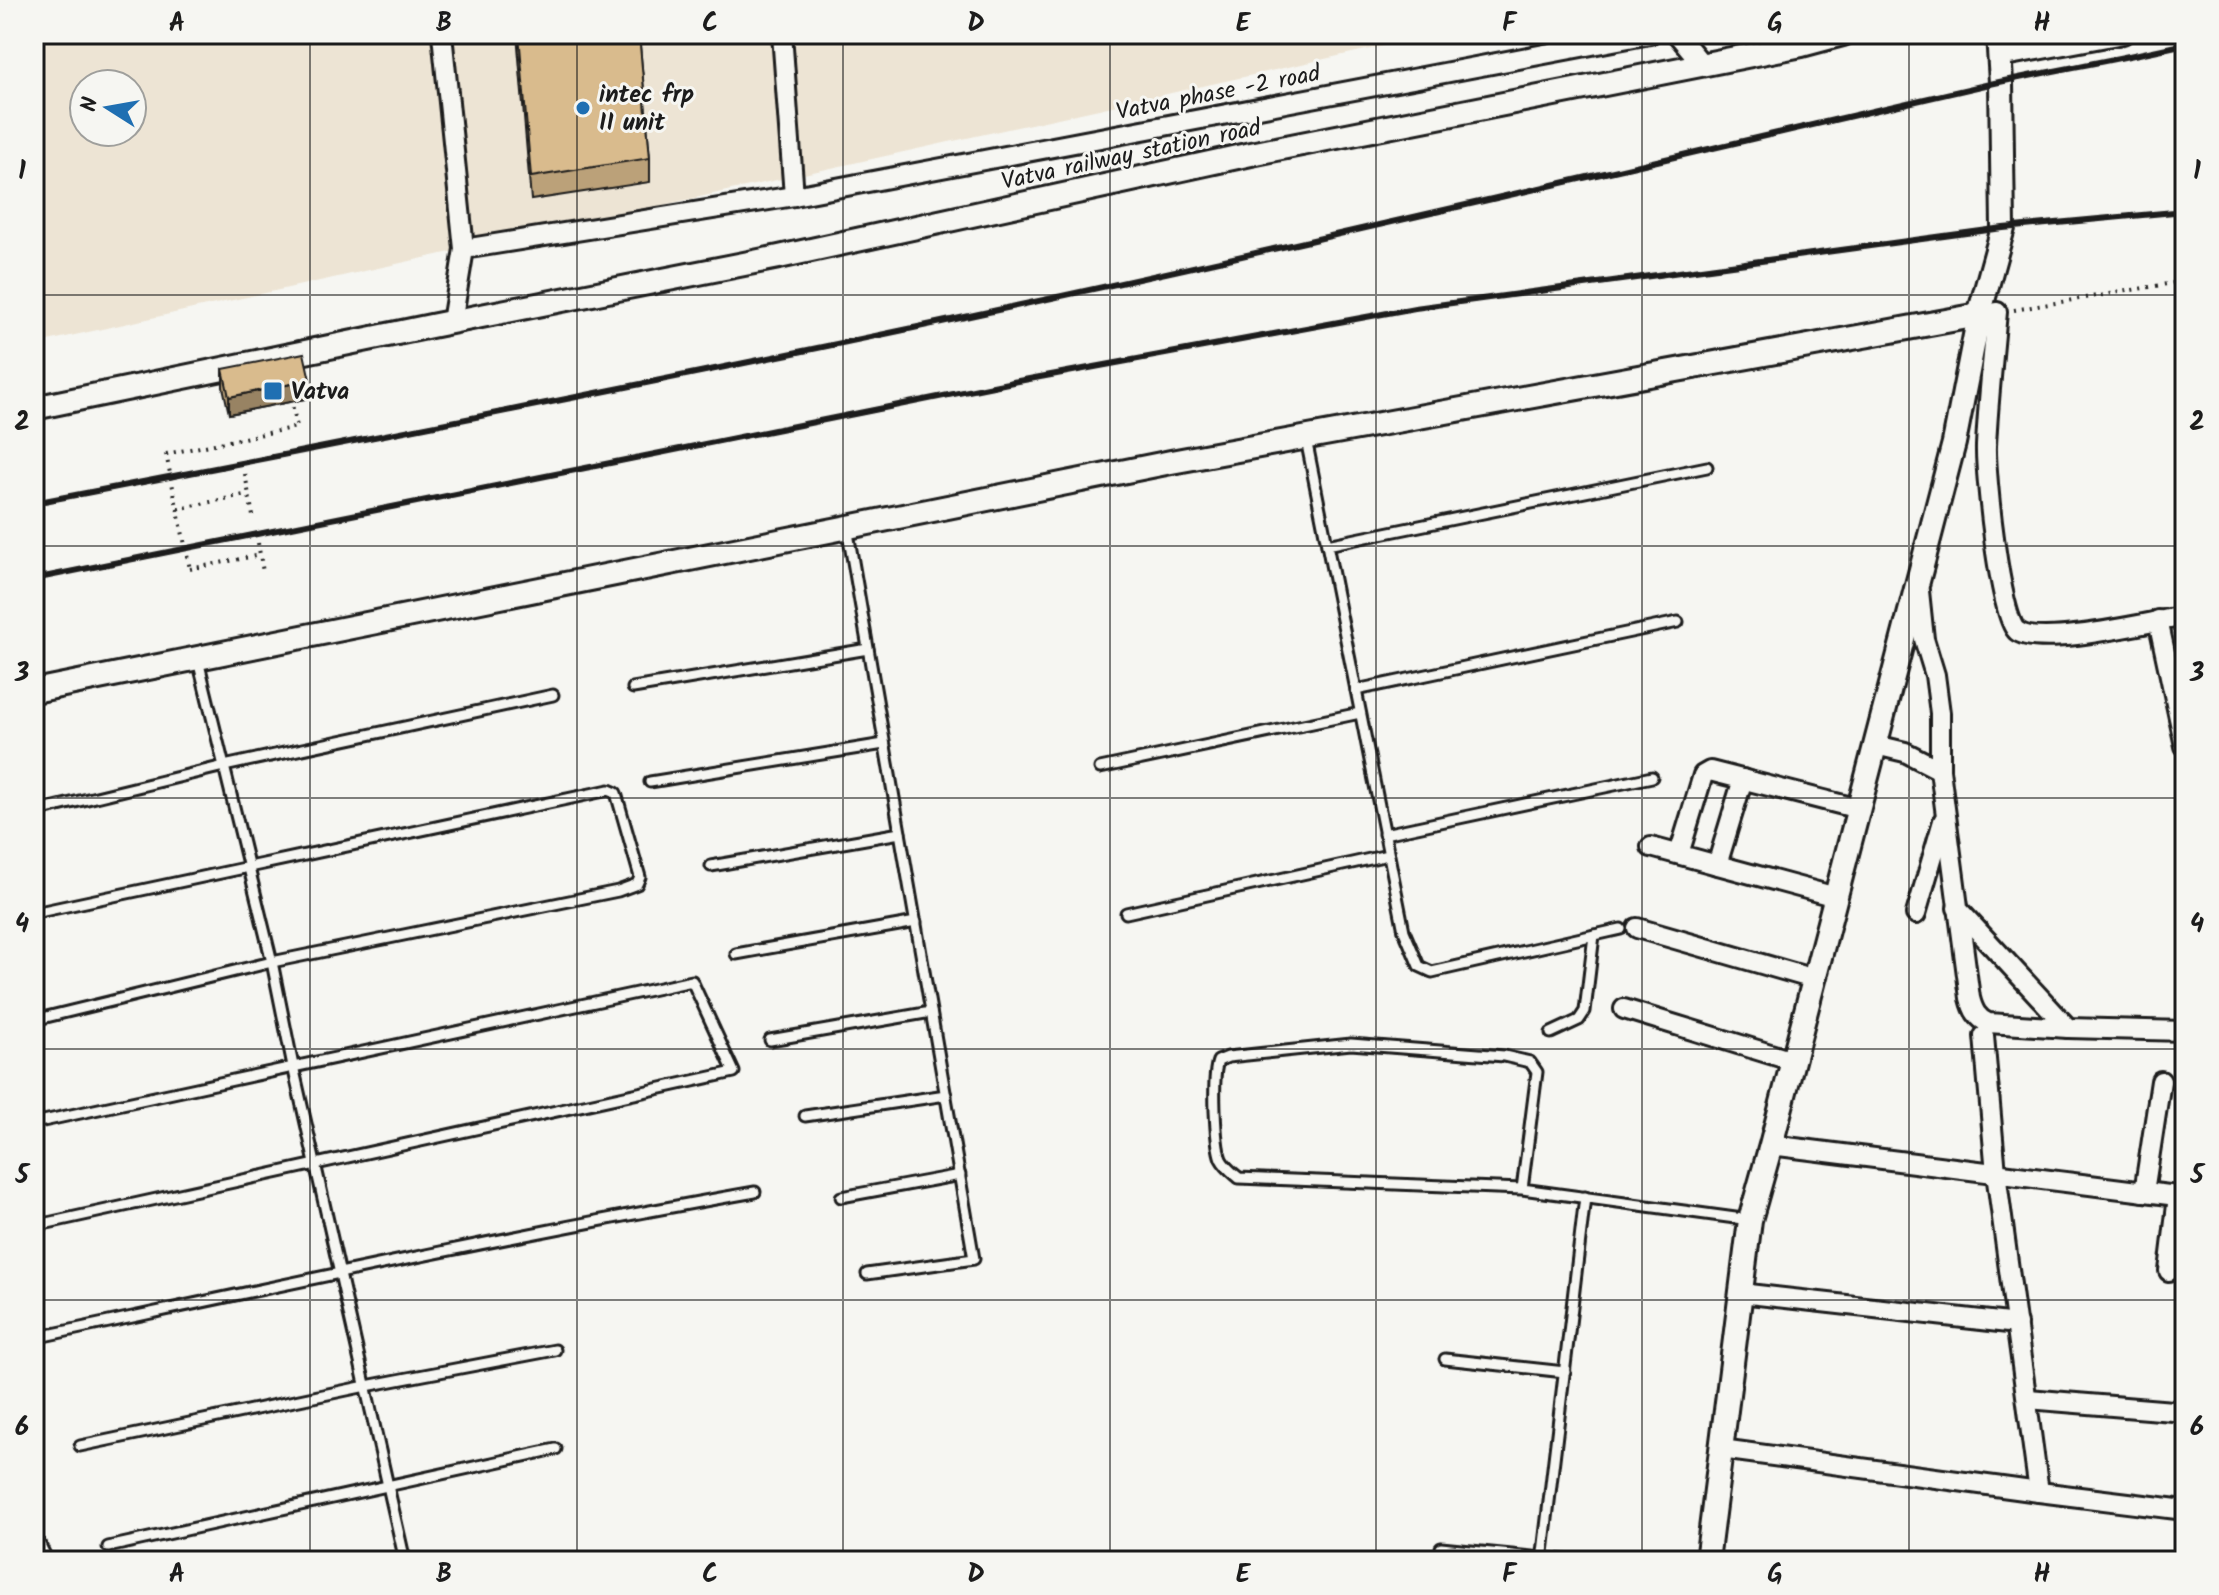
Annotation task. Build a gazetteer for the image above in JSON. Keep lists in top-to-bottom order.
{
  "streets": {
    "street": ["Vatva phase -2 road", "Vatva railway station road"]
  },
  "places": {
    "other": ["intec frp II unit"],
    "transit": ["Vatva"]
  },
  "north": "left",
  "grid": {
    "columns": [
      "A",
      "B",
      "C",
      "D",
      "E",
      "F",
      "G",
      "H"
    ],
    "rows": [
      "1",
      "2",
      "3",
      "4",
      "5",
      "6"
    ]
  }
}
